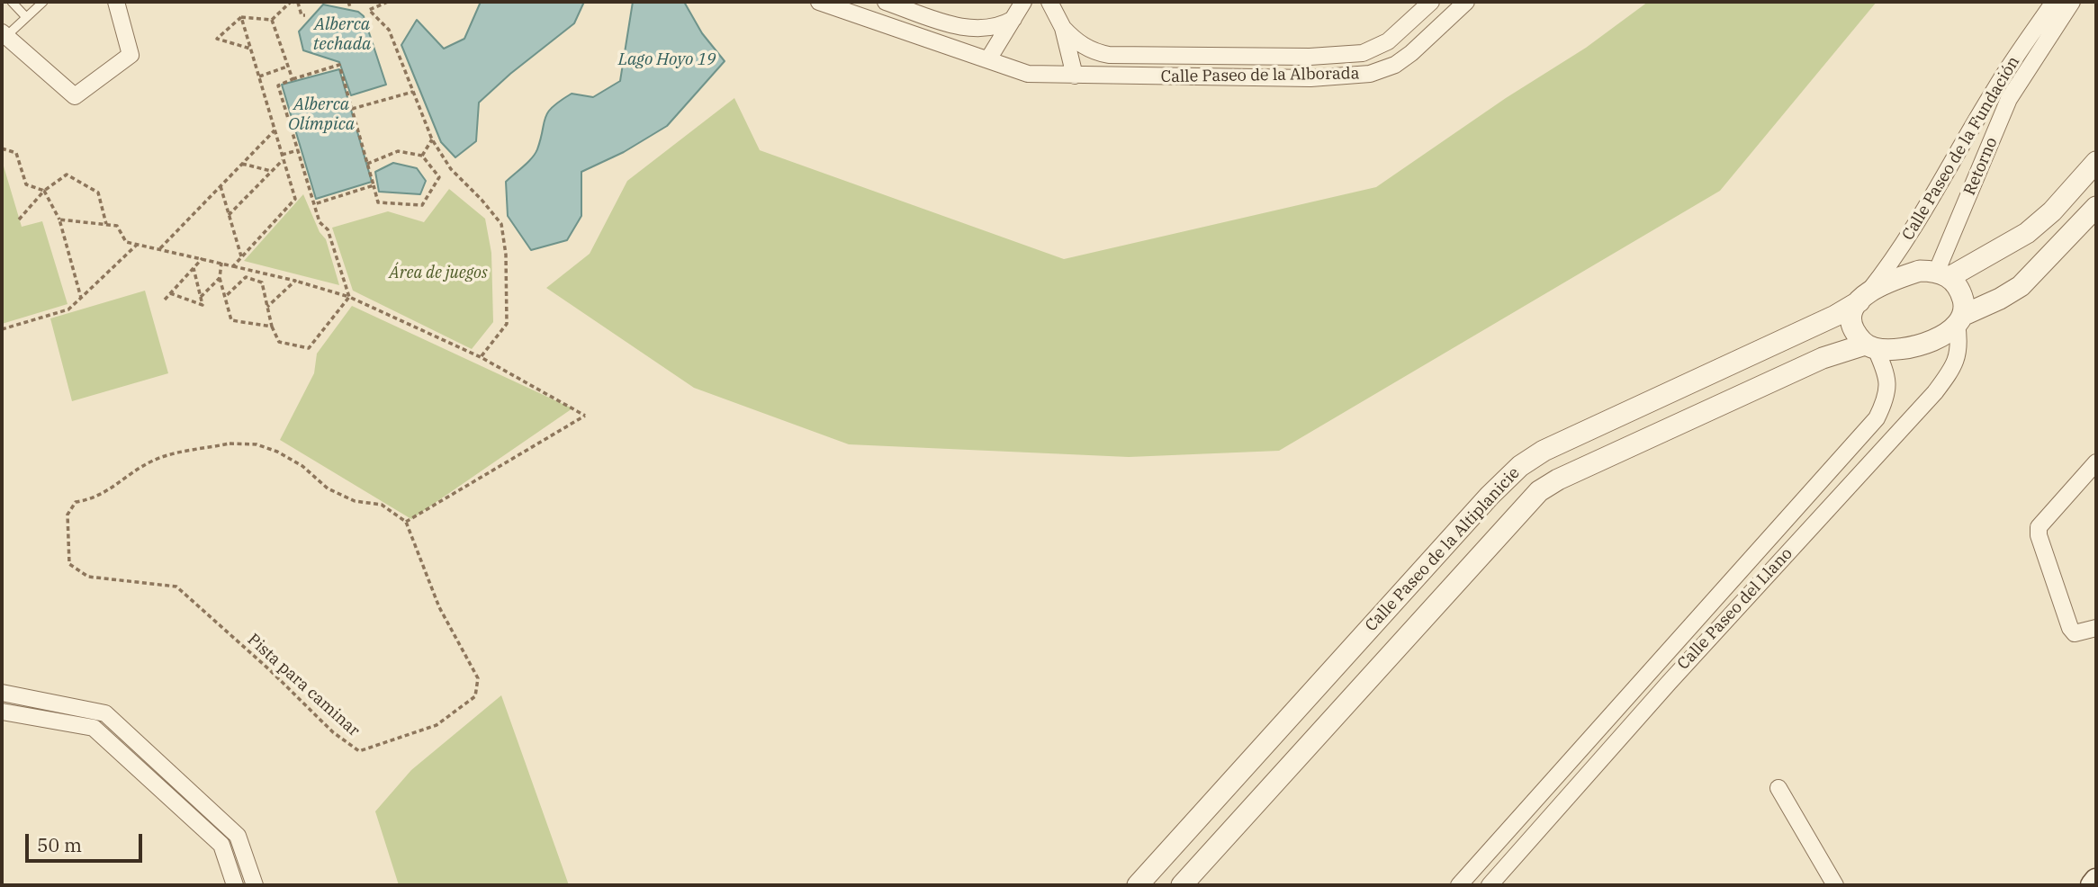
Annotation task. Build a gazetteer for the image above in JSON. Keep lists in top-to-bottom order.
{
  "streets": {
    "street": [
      "Calle Paseo de la Alborada",
      "Calle Paseo de la Fundación",
      "Retorno",
      "Calle Paseo de la Altiplanicie",
      "Calle Paseo del Llano"
    ],
    "path": ["Pista para caminar"]
  },
  "crossings": [
    ["Calle Paseo de la Fundación", "Retorno"],
    ["Calle Paseo de la Fundación", "Calle Paseo de la Altiplanicie"],
    ["Calle Paseo de la Fundación", "Calle Paseo del Llano"],
    ["Retorno", "Calle Paseo de la Altiplanicie"],
    ["Retorno", "Calle Paseo del Llano"],
    ["Calle Paseo de la Altiplanicie", "Calle Paseo del Llano"]
  ],
  "water": ["Alberca techada", "Lago Hoyo 19", "Alberca Olímpica"],
  "parks": ["Área de juegos"],
  "scale_bar": "50 m"
}
